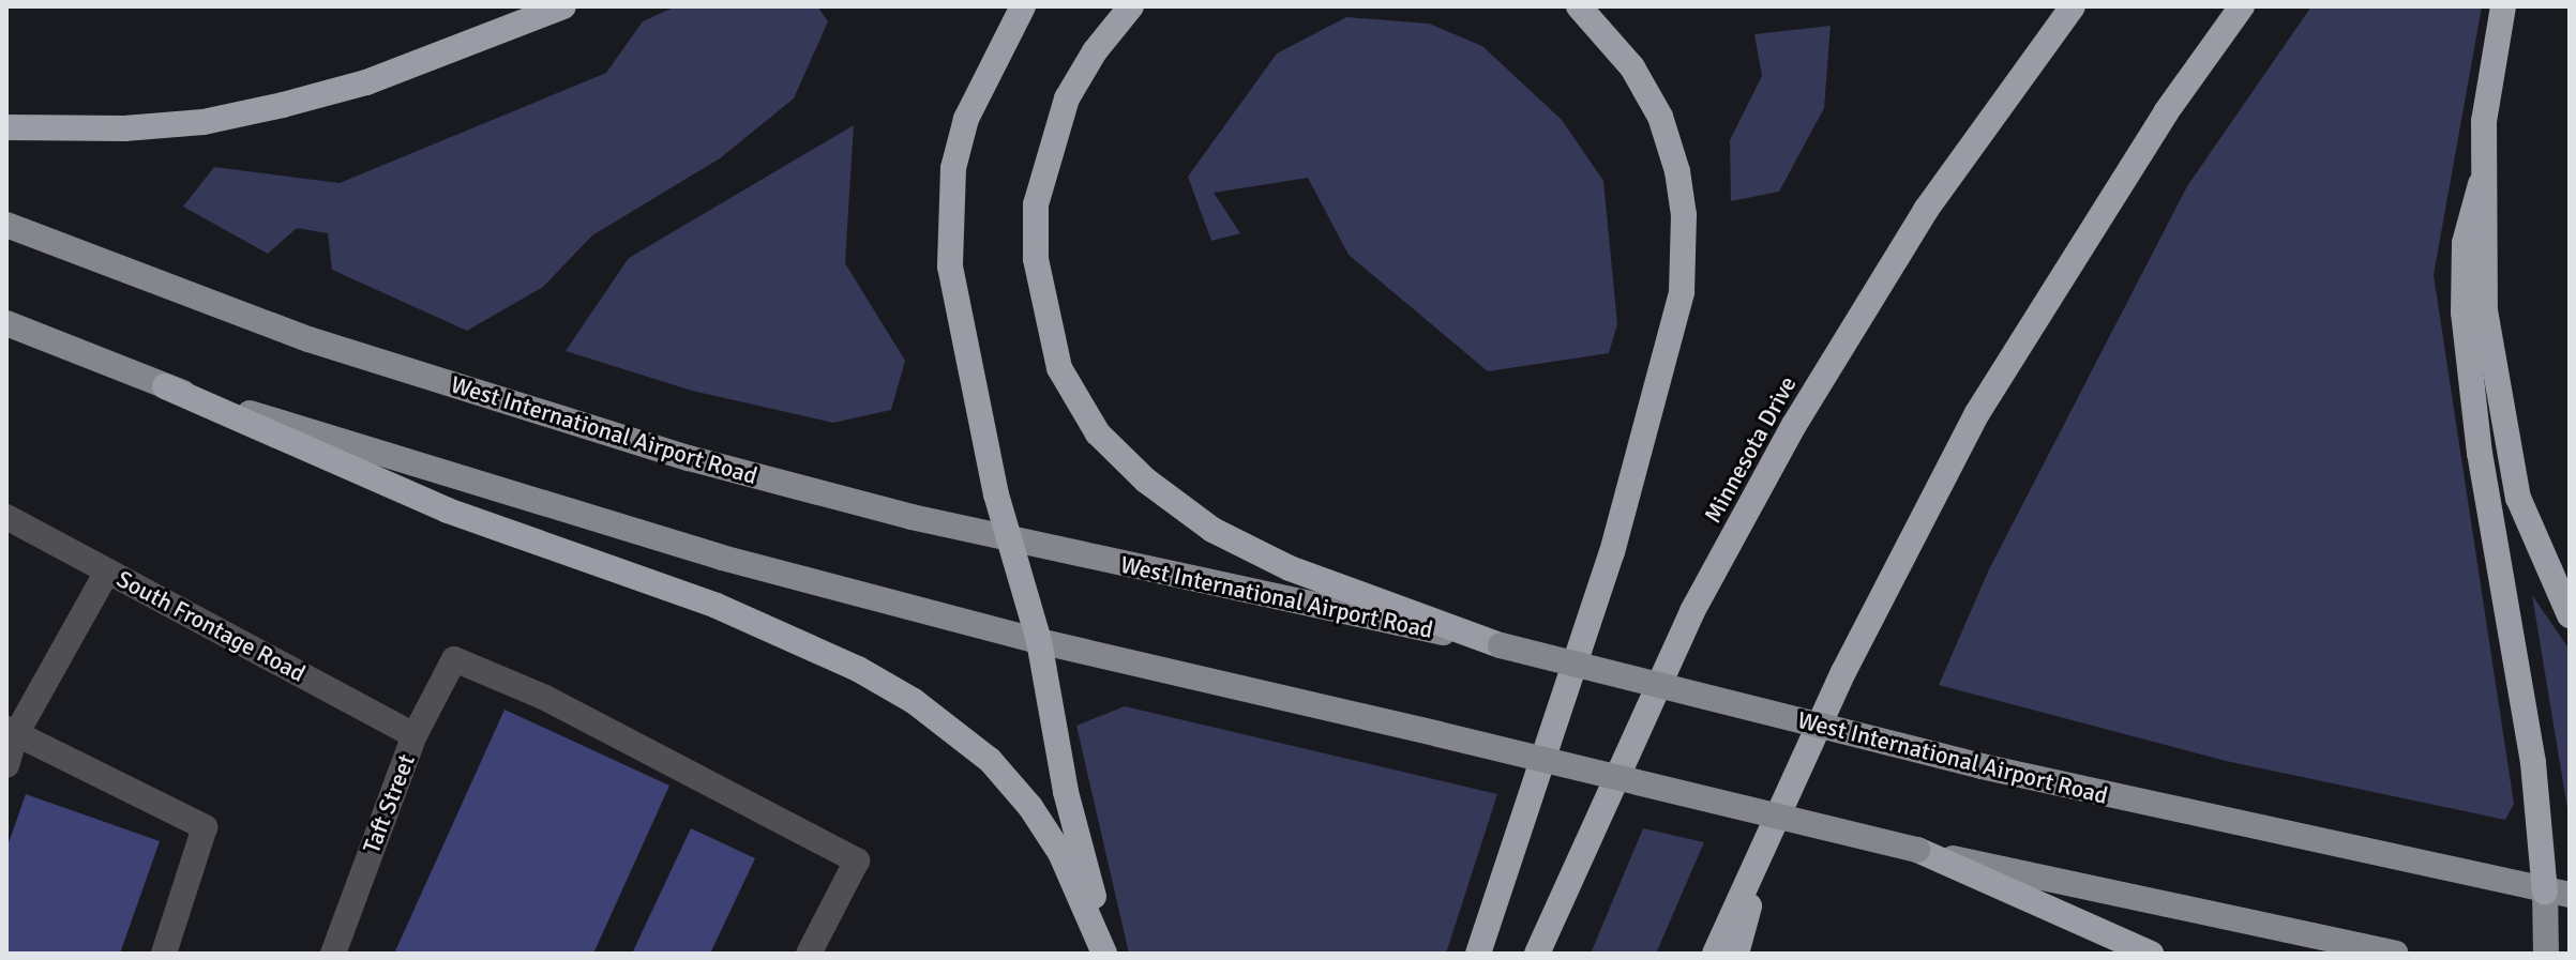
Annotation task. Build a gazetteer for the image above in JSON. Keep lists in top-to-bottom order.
{
  "streets": {
    "highway": ["Minnesota Drive"],
    "main road": ["West International Airport Road"],
    "street": ["South Frontage Road", "Taft Street"]
  },
  "crossings": [
    ["South Frontage Road", "Taft Street"]
  ]
}
